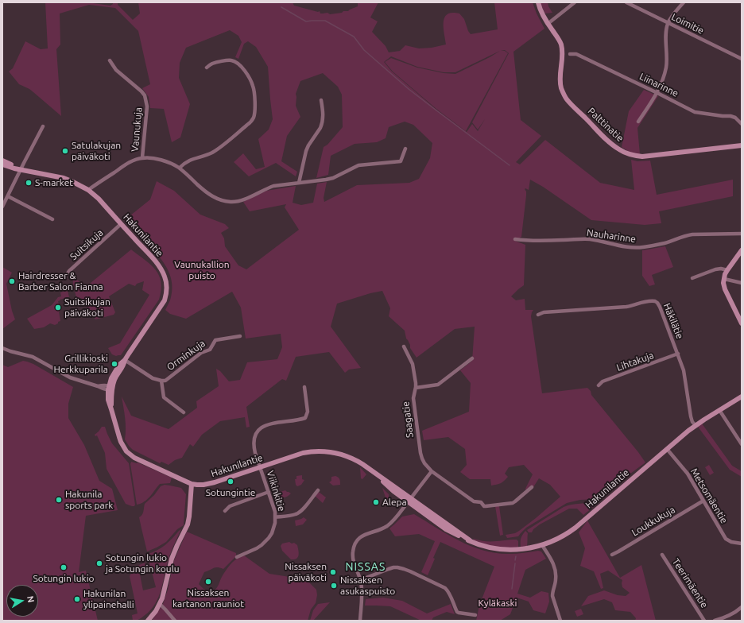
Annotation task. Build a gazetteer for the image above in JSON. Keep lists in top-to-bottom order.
{
  "streets": {
    "street": [
      "Loimitie",
      "Liinarinne",
      "Palttinatie",
      "Vaunukuja",
      "Hakunilantie",
      "Nauharinne",
      "Suitsikuja",
      "Häkilätie",
      "Orminkuja",
      "Lihtakuja",
      "Saagatie",
      "Viikinkitie",
      "Metsomäentie",
      "Loukkukuja",
      "Teerimäentie"
    ]
  },
  "crossings": [
    ["Hakunilantie", "Suitsikuja"],
    ["Hakunilantie", "Häkilätie"],
    ["Hakunilantie", "Orminkuja"],
    ["Hakunilantie", "Viikinkitie"],
    ["Hakunilantie", "Metsomäentie"],
    ["Häkilätie", "Lihtakuja"],
    ["Metsomäentie", "Loukkukuja"]
  ],
  "districts": ["NISSAS"],
  "parks": ["Vaunukallion puisto", "Kyläkaski"],
  "places": [
    "Satulakujan päiväkoti",
    "S-market",
    "Hairdresser & Barber Salon Fianna",
    "Suitsikujan päiväkoti",
    "Grillikioski Herkkuparila",
    "Sotungintie",
    "Hakunila sports park",
    "Alepa",
    "Sotungin lukio ja Sotungin koulu",
    "Sotungin lukio",
    "Nissaksen päiväkoti",
    "Nissaksen kartanon rauniot",
    "Nissaksen asukaspuisto",
    "Hakunilan ylipainehalli"
  ],
  "north": "right"
}
